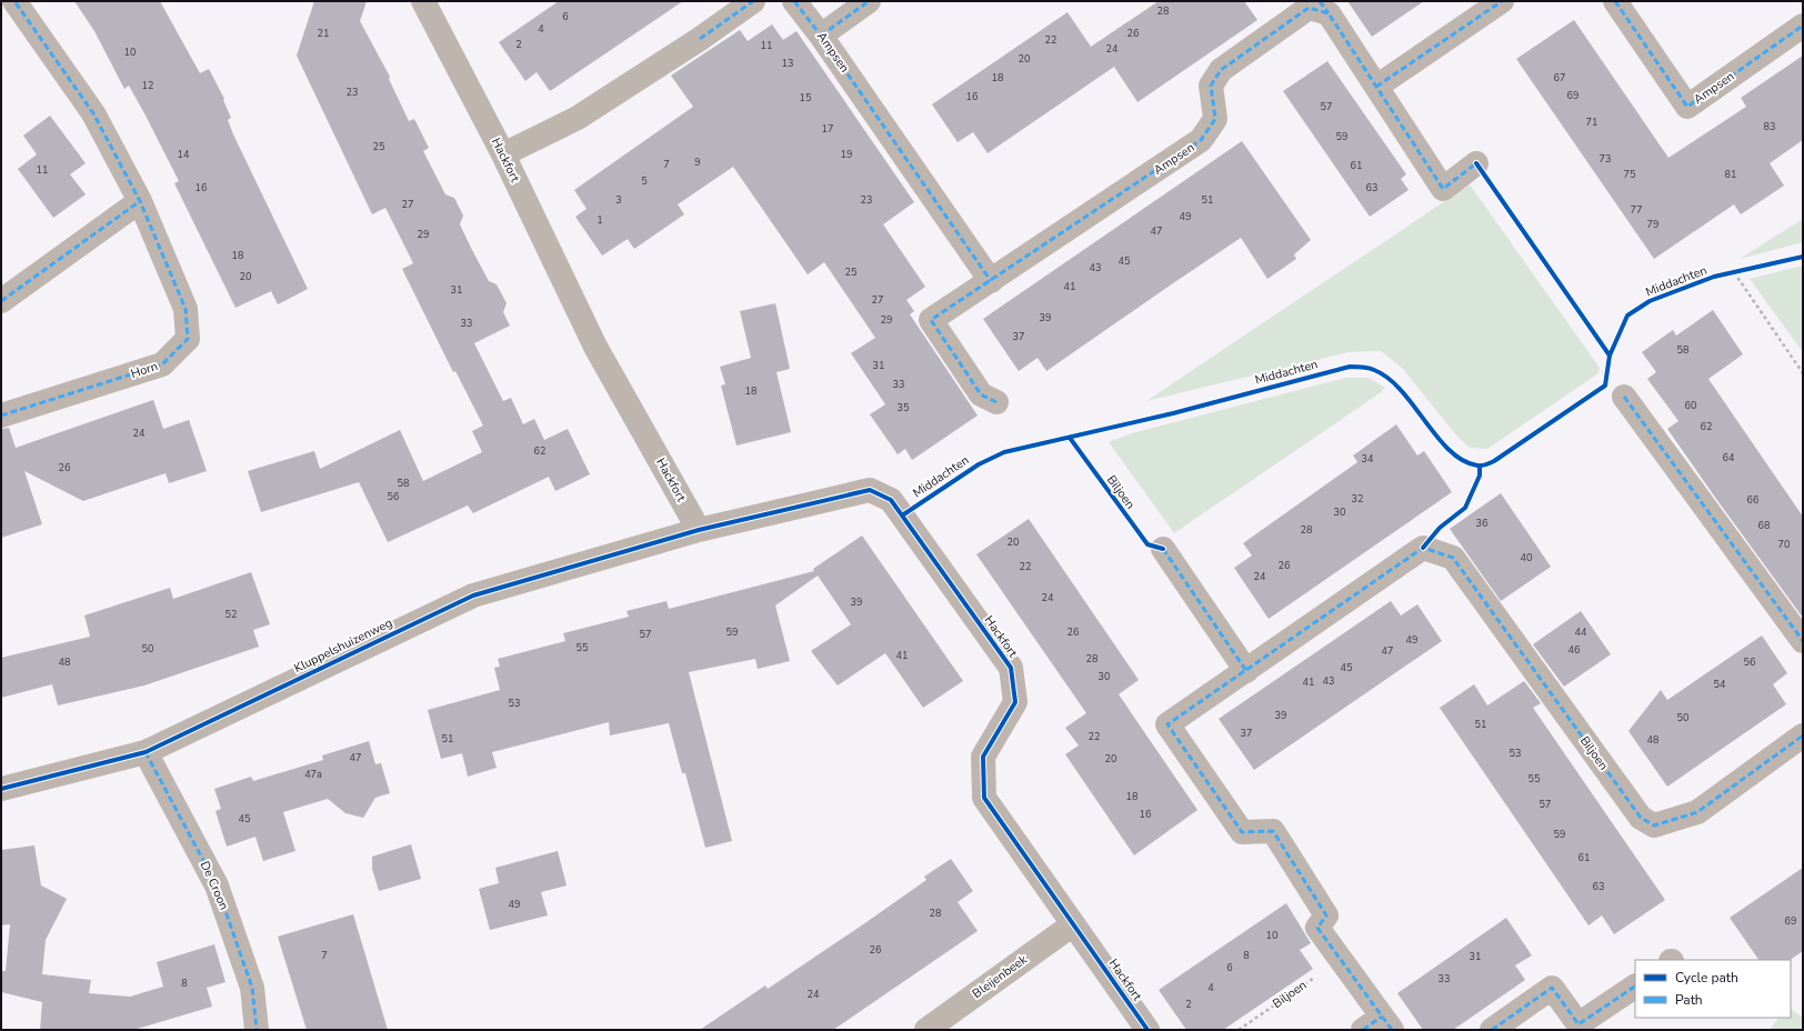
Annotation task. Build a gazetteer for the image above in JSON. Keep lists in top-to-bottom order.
{
  "streets": {
    "street": [
      "Ampsen",
      "Hackfort",
      "Horn",
      "Biljoen",
      "Kluppelshuizenweg",
      "De Croon",
      "Bleijenbeek"
    ],
    "cycle path": ["Middachten"]
  },
  "crossings": [
    ["Hackfort", "Kluppelshuizenweg"],
    ["Hackfort", "Bleijenbeek"],
    ["Kluppelshuizenweg", "De Croon"]
  ],
  "house_numbers": [
    "28",
    "6",
    "4",
    "21",
    "26",
    "22",
    "2",
    "11",
    "24",
    "10",
    "20",
    "13",
    "18",
    "67",
    "12",
    "23",
    "69",
    "16",
    "15",
    "57",
    "71",
    "83",
    "17",
    "59",
    "25",
    "14",
    "19",
    "73",
    "9",
    "7",
    "61",
    "11",
    "75",
    "81",
    "5",
    "16",
    "63",
    "3",
    "23",
    "51",
    "27",
    "77",
    "49",
    "1",
    "79",
    "47",
    "29",
    "18",
    "45",
    "43",
    "25",
    "20",
    "41",
    "31",
    "27",
    "39",
    "29",
    "33",
    "37",
    "58",
    "31",
    "33",
    "18",
    "60",
    "35",
    "62",
    "24",
    "62",
    "64",
    "34",
    "26",
    "58",
    "56",
    "32",
    "66",
    "30",
    "36",
    "68",
    "28",
    "20",
    "70",
    "40",
    "26",
    "22",
    "24",
    "24",
    "39",
    "52",
    "59",
    "26",
    "44",
    "57",
    "49",
    "55",
    "50",
    "46",
    "47",
    "41",
    "28",
    "48",
    "56",
    "45",
    "30",
    "43",
    "41",
    "54",
    "53",
    "39",
    "50",
    "51",
    "37",
    "22",
    "51",
    "48",
    "53",
    "47",
    "20",
    "47a",
    "55",
    "18",
    "57",
    "16",
    "45",
    "59",
    "61",
    "63",
    "49",
    "28",
    "69",
    "10",
    "26",
    "7",
    "8",
    "31",
    "6",
    "33",
    "8",
    "4",
    "24",
    "2"
  ],
  "legend": ["Cycle path", "Path"]
}
